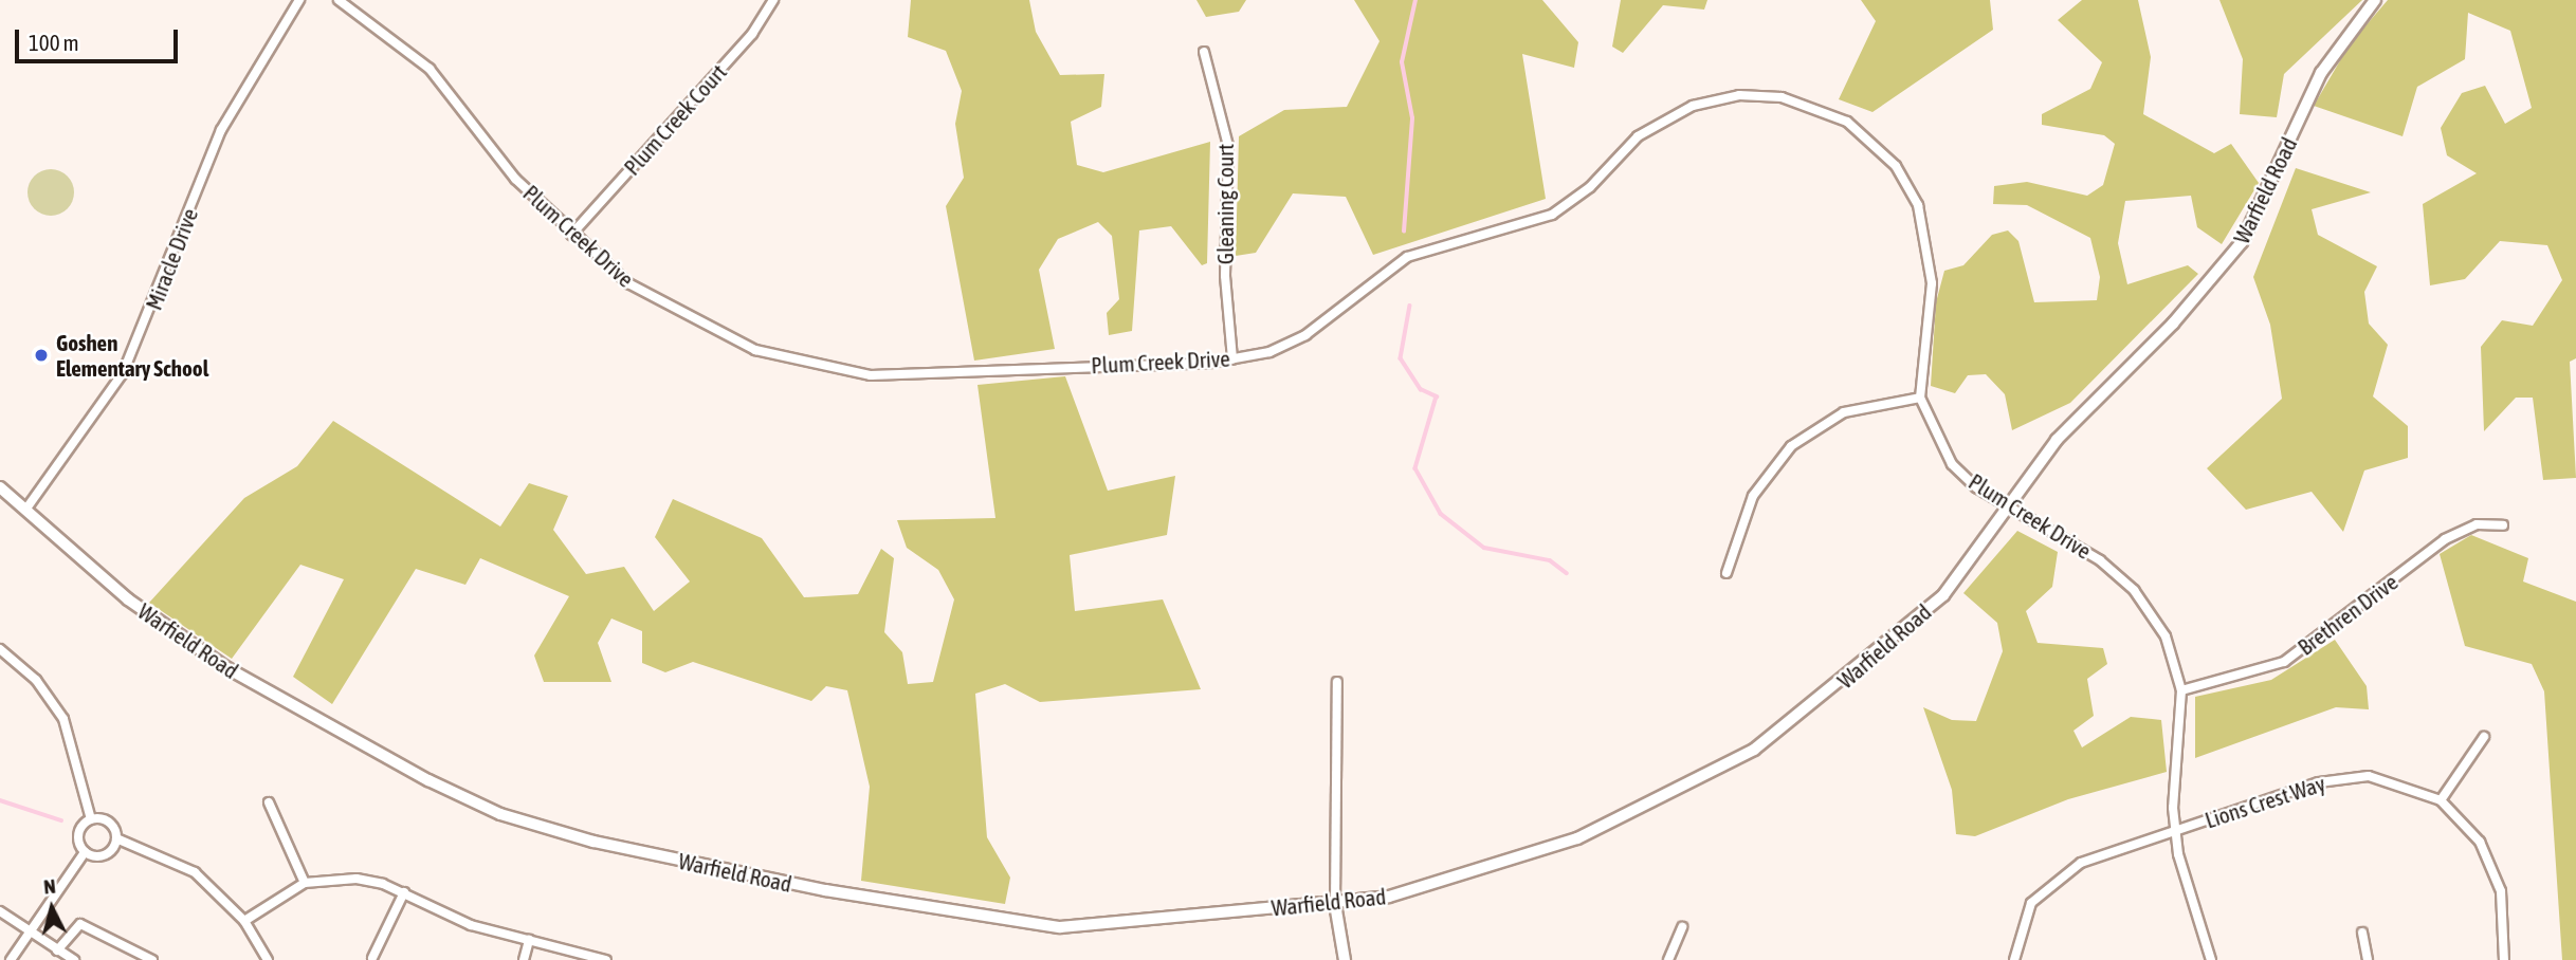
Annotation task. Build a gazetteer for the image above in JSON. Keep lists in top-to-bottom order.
{
  "streets": {
    "street": [
      "Plum Creek Court",
      "Warfield Road",
      "Gleaning Court",
      "Plum Creek Drive",
      "Miracle Drive",
      "Brethren Drive",
      "Lions Crest Way"
    ]
  },
  "crossings": [
    ["Plum Creek Court", "Plum Creek Drive"],
    ["Warfield Road", "Plum Creek Drive"],
    ["Warfield Road", "Miracle Drive"],
    ["Gleaning Court", "Plum Creek Drive"],
    ["Plum Creek Drive", "Brethren Drive"],
    ["Plum Creek Drive", "Lions Crest Way"]
  ],
  "places": ["Goshen Elementary School"],
  "scale_bar": "100 m",
  "north": "top"
}
